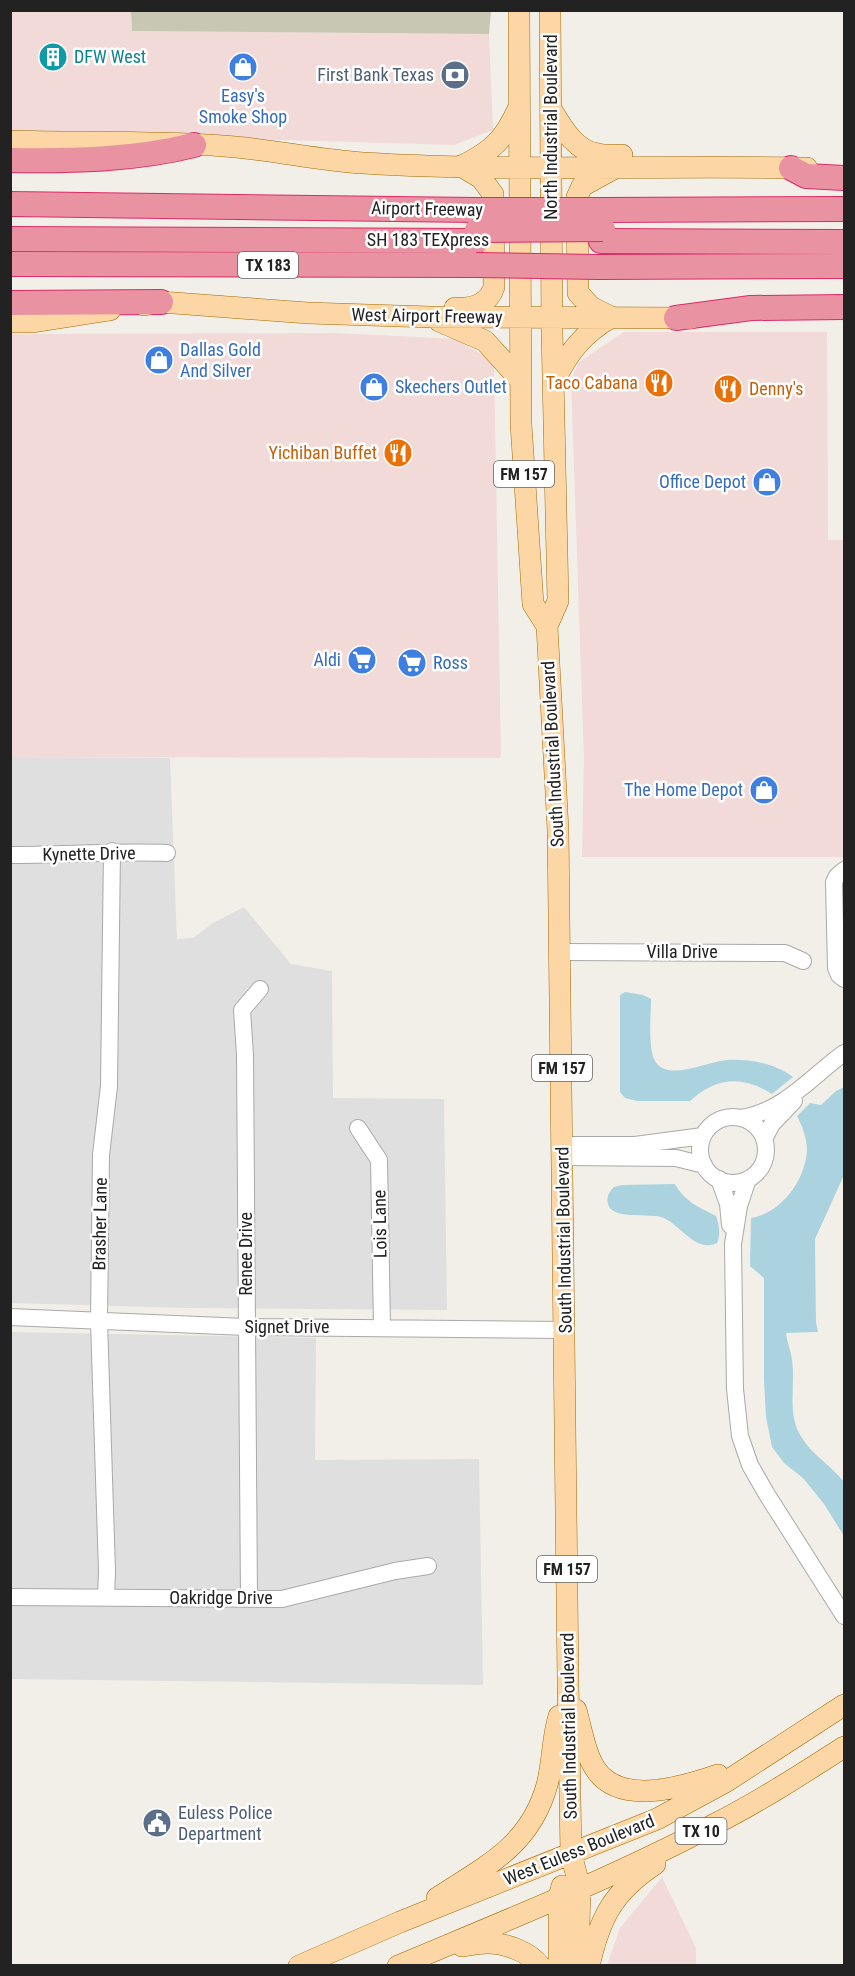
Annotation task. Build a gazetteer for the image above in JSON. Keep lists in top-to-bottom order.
{
  "streets": {
    "highway": ["Airport Freeway", "SH 183 TEXpress", "TX 183"],
    "main road": [
      "North Industrial Boulevard",
      "West Airport Freeway",
      "FM 157",
      "South Industrial Boulevard",
      "TX 10",
      "West Euless Boulevard"
    ],
    "street": [
      "Kynette Drive",
      "Villa Drive",
      "Brasher Lane",
      "Lois Lane",
      "Renee Drive",
      "Signet Drive",
      "Oakridge Drive"
    ]
  },
  "crossings": [
    ["North Industrial Boulevard", "South Industrial Boulevard"],
    ["Airport Freeway", "SH 183 TEXpress"],
    ["West Airport Freeway", "South Industrial Boulevard"],
    ["South Industrial Boulevard", "Villa Drive"],
    ["South Industrial Boulevard", "Signet Drive"],
    ["South Industrial Boulevard", "West Euless Boulevard"],
    ["Kynette Drive", "Brasher Lane"],
    ["Brasher Lane", "Signet Drive"],
    ["Brasher Lane", "Oakridge Drive"],
    ["Lois Lane", "Signet Drive"],
    ["Renee Drive", "Signet Drive"],
    ["Renee Drive", "Oakridge Drive"]
  ],
  "places": {
    "building": ["DFW West"],
    "shop": [
      "Easy's Smoke Shop",
      "Dallas Gold And Silver",
      "Skechers Outlet",
      "Office Depot",
      "The Home Depot"
    ],
    "bank": ["First Bank Texas"],
    "restaurant": ["Taco Cabana", "Denny's", "Yichiban Buffet"],
    "supermarket": ["Aldi", "Ross"],
    "public building": ["Euless Police Department"]
  }
}
